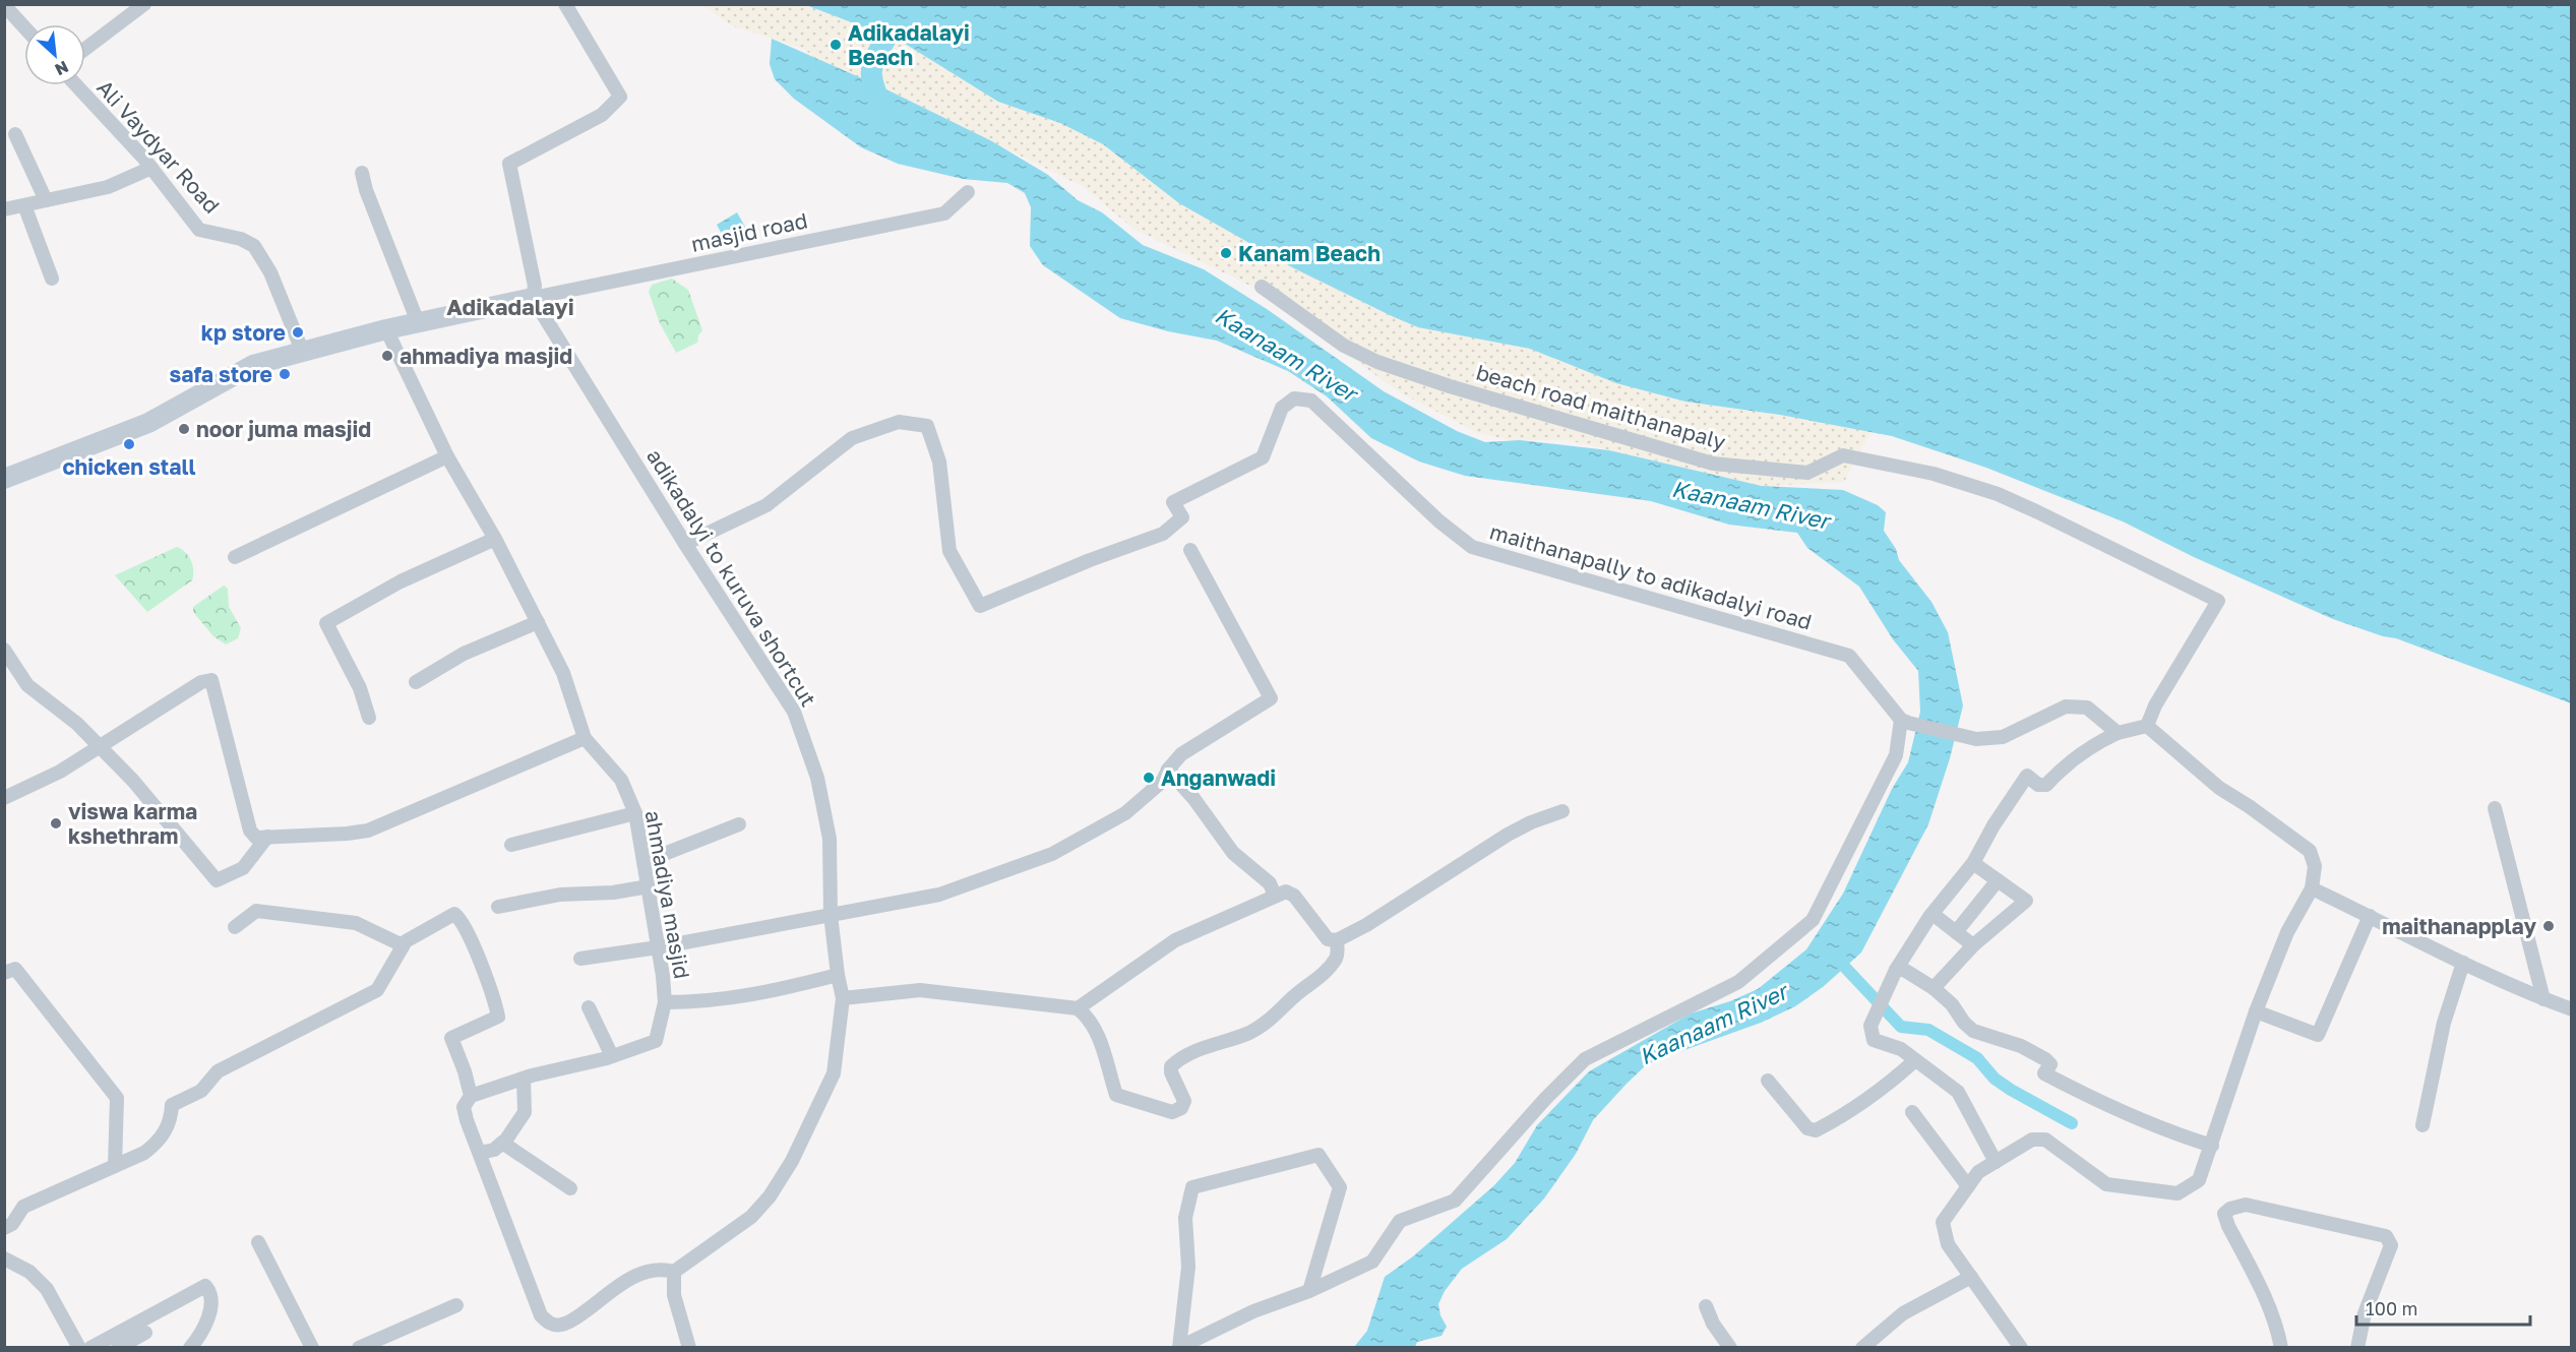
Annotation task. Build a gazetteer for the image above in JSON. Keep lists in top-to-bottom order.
{
  "streets": {
    "street": [
      "Ali Vaydyar Road",
      "masjid road",
      "beach road maithanapaly",
      "maithanapally to adikadalyi road",
      "adikadalyi to kuruva shortcut",
      "ahmadiya masjid"
    ]
  },
  "crossings": [
    ["masjid road", "adikadalyi to kuruva shortcut"],
    ["maithanapally to adikadalyi road", "adikadalyi to kuruva shortcut"]
  ],
  "districts": ["Adikadalayi"],
  "water": ["Kaanaam River"],
  "places": [
    "Adikadalayi Beach",
    "Kanam Beach",
    "kp store",
    "ahmadiya masjid",
    "safa store",
    "noor juma masjid",
    "chicken stall",
    "Anganwadi",
    "viswa karma kshethram",
    "maithanapplay"
  ],
  "scale_bar": "100 m",
  "north": "bottom right"
}
